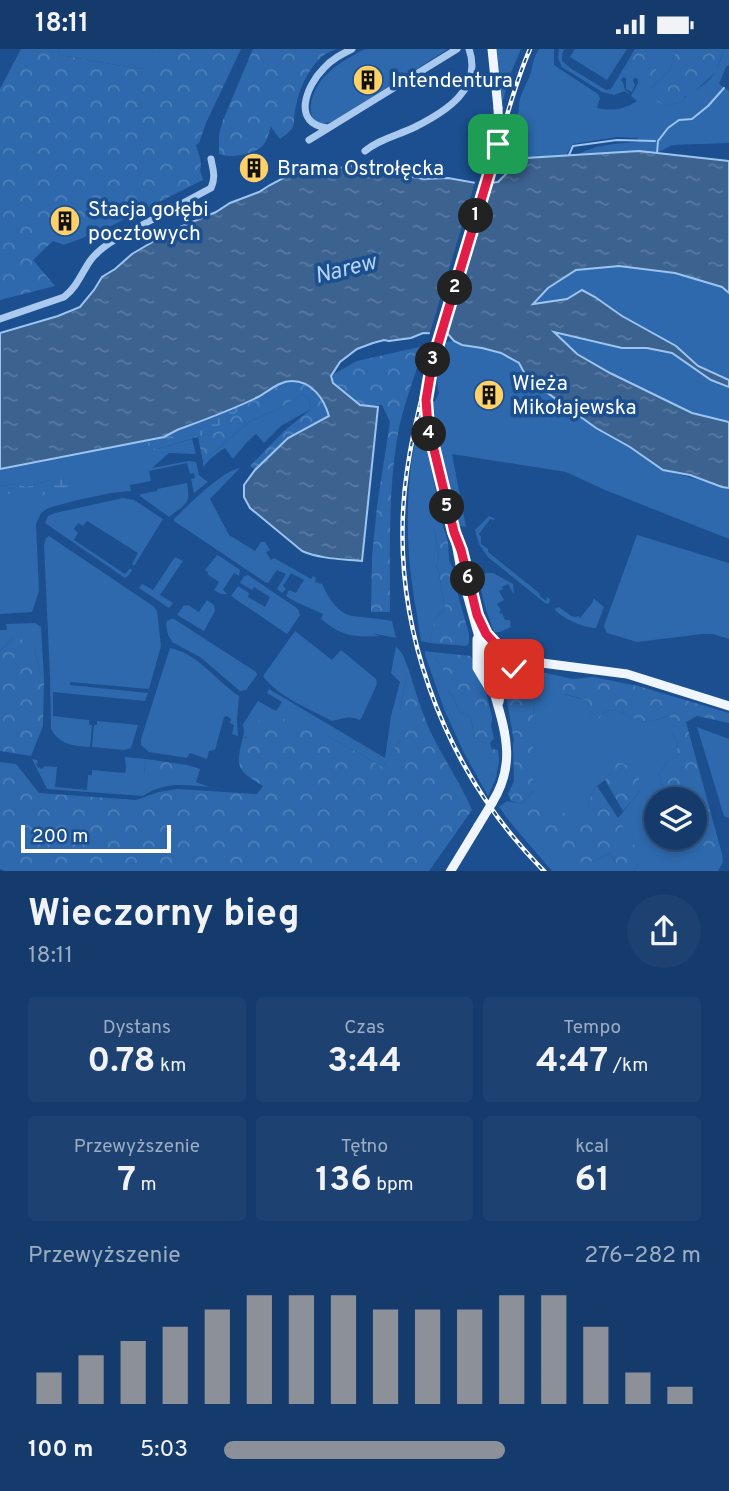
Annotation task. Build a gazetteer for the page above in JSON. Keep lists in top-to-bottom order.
{
  "water": ["Narew"],
  "places": {
    "building": [
      "Intendentura",
      "Brama Ostrołęcka",
      "Stacja gołębi pocztowych",
      "Wieża Mikołajewska"
    ]
  },
  "scale_bar": "200 m",
  "page": {
    "status": "18:11",
    "pins": [
      "1",
      "2",
      "3",
      "4",
      "5",
      "6"
    ],
    "scale": "200 m",
    "heading": ["Wieczorny bieg", "18:11"],
    "stats": [
      ["Dystans", "0.78 km"],
      ["Czas", "3:44"],
      ["Tempo", "4:47 /km"],
      ["Przewyższenie", "7 m"],
      ["Tętno", "136 bpm"],
      ["kcal", "61"]
    ],
    "chart": ["Przewyższenie", "276–282 m"],
    "list": [
      {
        "name": "100 m",
        "note": "5:03"
      }
    ]
  }
}
